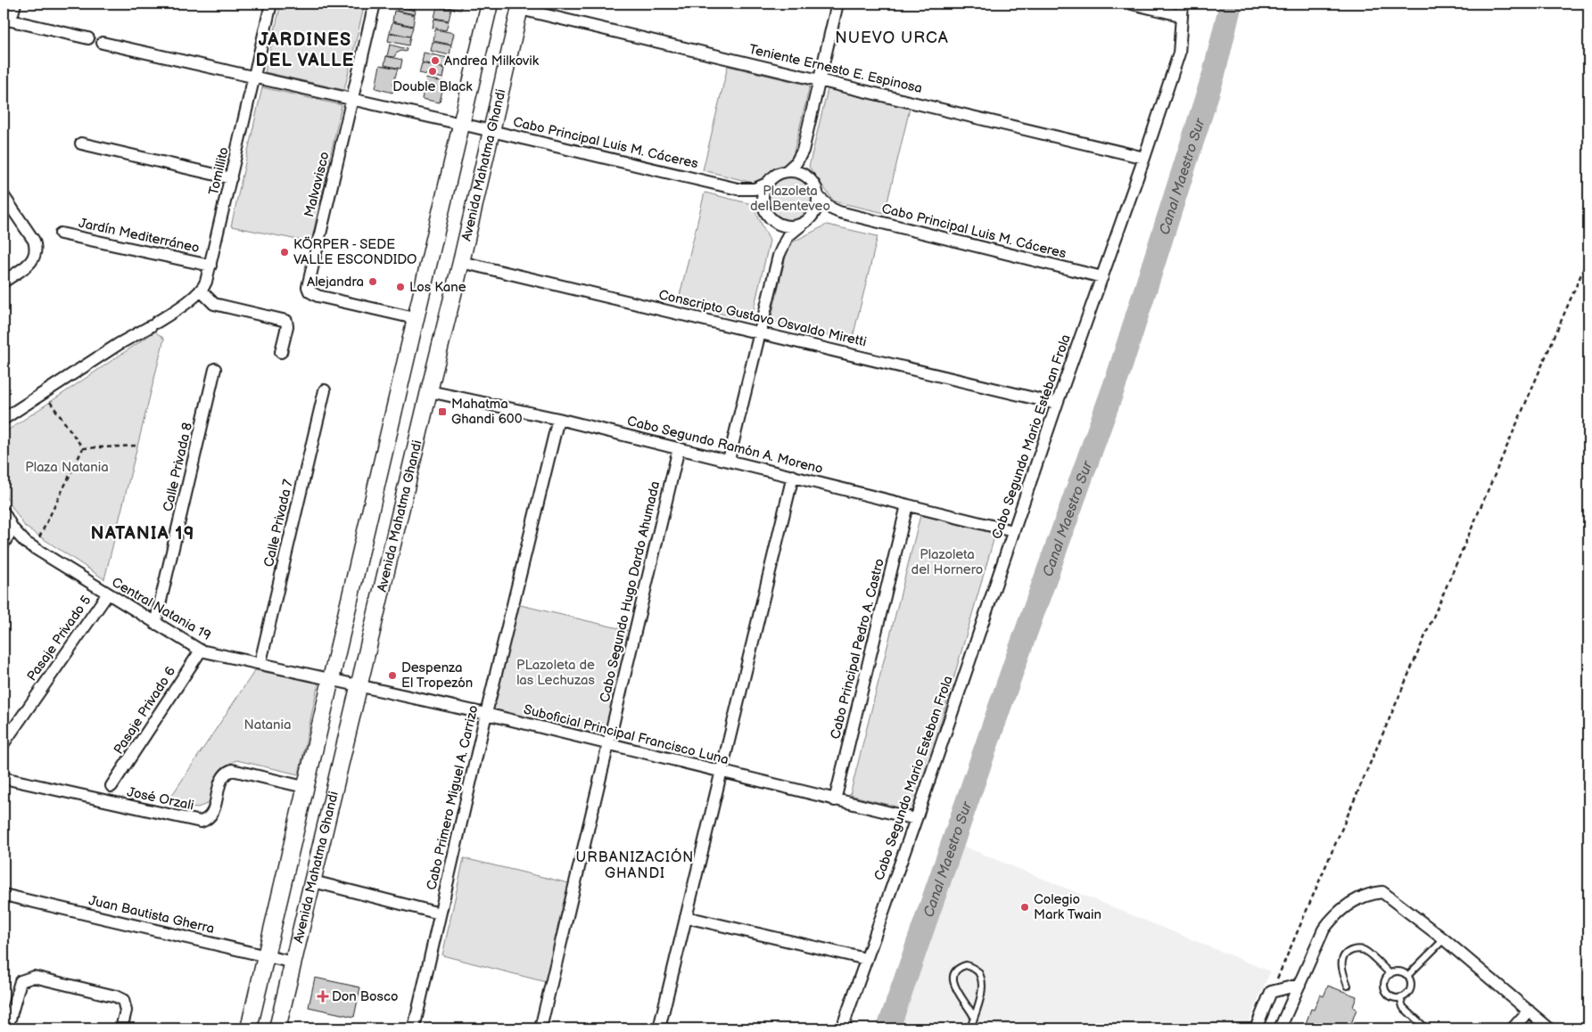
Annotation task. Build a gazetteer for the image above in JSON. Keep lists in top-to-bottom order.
{
  "streets": {
    "main road": ["Avenida Mahatma Ghandi"],
    "street": [
      "Teniente Ernesto E. Espinosa",
      "Cabo Principal Luis M. Cáceres",
      "Tomillito",
      "Malvavisco",
      "Jardín Mediterráneo",
      "Conscripto Gustavo Osvaldo Miretti",
      "Cabo Segundo Mario Esteban Frola",
      "Cabo Segundo Ramón A. Moreno",
      "Calle Privada 8",
      "Calle Privada 7",
      "Cabo Segundo Hugo Dardo Ahumada",
      "Central Natania 19",
      "Pasaje Privado 5",
      "Cabo Principal Pedro A. Castro",
      "Pasaje Privado 6",
      "Suboficial Principal Francisco Luna",
      "Cabo Primero Miguel A. Carrizo",
      "José Orzali",
      "Juan Bautista Gherra"
    ]
  },
  "crossings": [
    ["Teniente Ernesto E. Espinosa", "Avenida Mahatma Ghandi"],
    ["Teniente Ernesto E. Espinosa", "Cabo Segundo Mario Esteban Frola"],
    ["Cabo Principal Luis M. Cáceres", "Avenida Mahatma Ghandi"],
    ["Cabo Principal Luis M. Cáceres", "Tomillito"],
    ["Cabo Principal Luis M. Cáceres", "Malvavisco"],
    ["Cabo Principal Luis M. Cáceres", "Cabo Segundo Mario Esteban Frola"],
    ["Avenida Mahatma Ghandi", "Conscripto Gustavo Osvaldo Miretti"],
    ["Avenida Mahatma Ghandi", "Cabo Segundo Ramón A. Moreno"],
    ["Avenida Mahatma Ghandi", "Suboficial Principal Francisco Luna"],
    ["Avenida Mahatma Ghandi", "Juan Bautista Gherra"],
    ["Tomillito", "Jardín Mediterráneo"],
    ["Conscripto Gustavo Osvaldo Miretti", "Cabo Segundo Mario Esteban Frola"],
    ["Cabo Segundo Mario Esteban Frola", "Cabo Segundo Ramón A. Moreno"],
    ["Cabo Segundo Mario Esteban Frola", "Suboficial Principal Francisco Luna"],
    ["Cabo Segundo Ramón A. Moreno", "Cabo Segundo Hugo Dardo Ahumada"],
    ["Cabo Segundo Ramón A. Moreno", "Cabo Principal Pedro A. Castro"],
    ["Cabo Segundo Ramón A. Moreno", "Cabo Primero Miguel A. Carrizo"],
    ["Calle Privada 8", "Central Natania 19"],
    ["Calle Privada 7", "Central Natania 19"],
    ["Cabo Segundo Hugo Dardo Ahumada", "Suboficial Principal Francisco Luna"],
    ["Central Natania 19", "Pasaje Privado 5"],
    ["Central Natania 19", "Pasaje Privado 6"],
    ["Central Natania 19", "Suboficial Principal Francisco Luna"],
    ["Cabo Principal Pedro A. Castro", "Suboficial Principal Francisco Luna"],
    ["Suboficial Principal Francisco Luna", "Cabo Primero Miguel A. Carrizo"]
  ],
  "districts": [
    "NUEVO URCA",
    "JARDINES DEL VALLE",
    "NATANIA 19",
    "URBANIZACIÓN GHANDI"
  ],
  "water": ["Canal Maestro Sur"],
  "parks": [
    "Plazoleta del Benteveo",
    "Plaza Natania",
    "Plazoleta del Hornero",
    "PLazoleta de las Lechuzas",
    "Natania"
  ],
  "places": {
    "other": [
      "Andrea Milkovik",
      "Double Black",
      "KÖRPER - SEDE VALLE ESCONDIDO",
      "Alejandra",
      "Los Kane",
      "Despenza El Tropezón",
      "Colegio Mark Twain"
    ],
    "transit": ["Mahatma Ghandi 600"],
    "health": ["Don Bosco"]
  }
}
